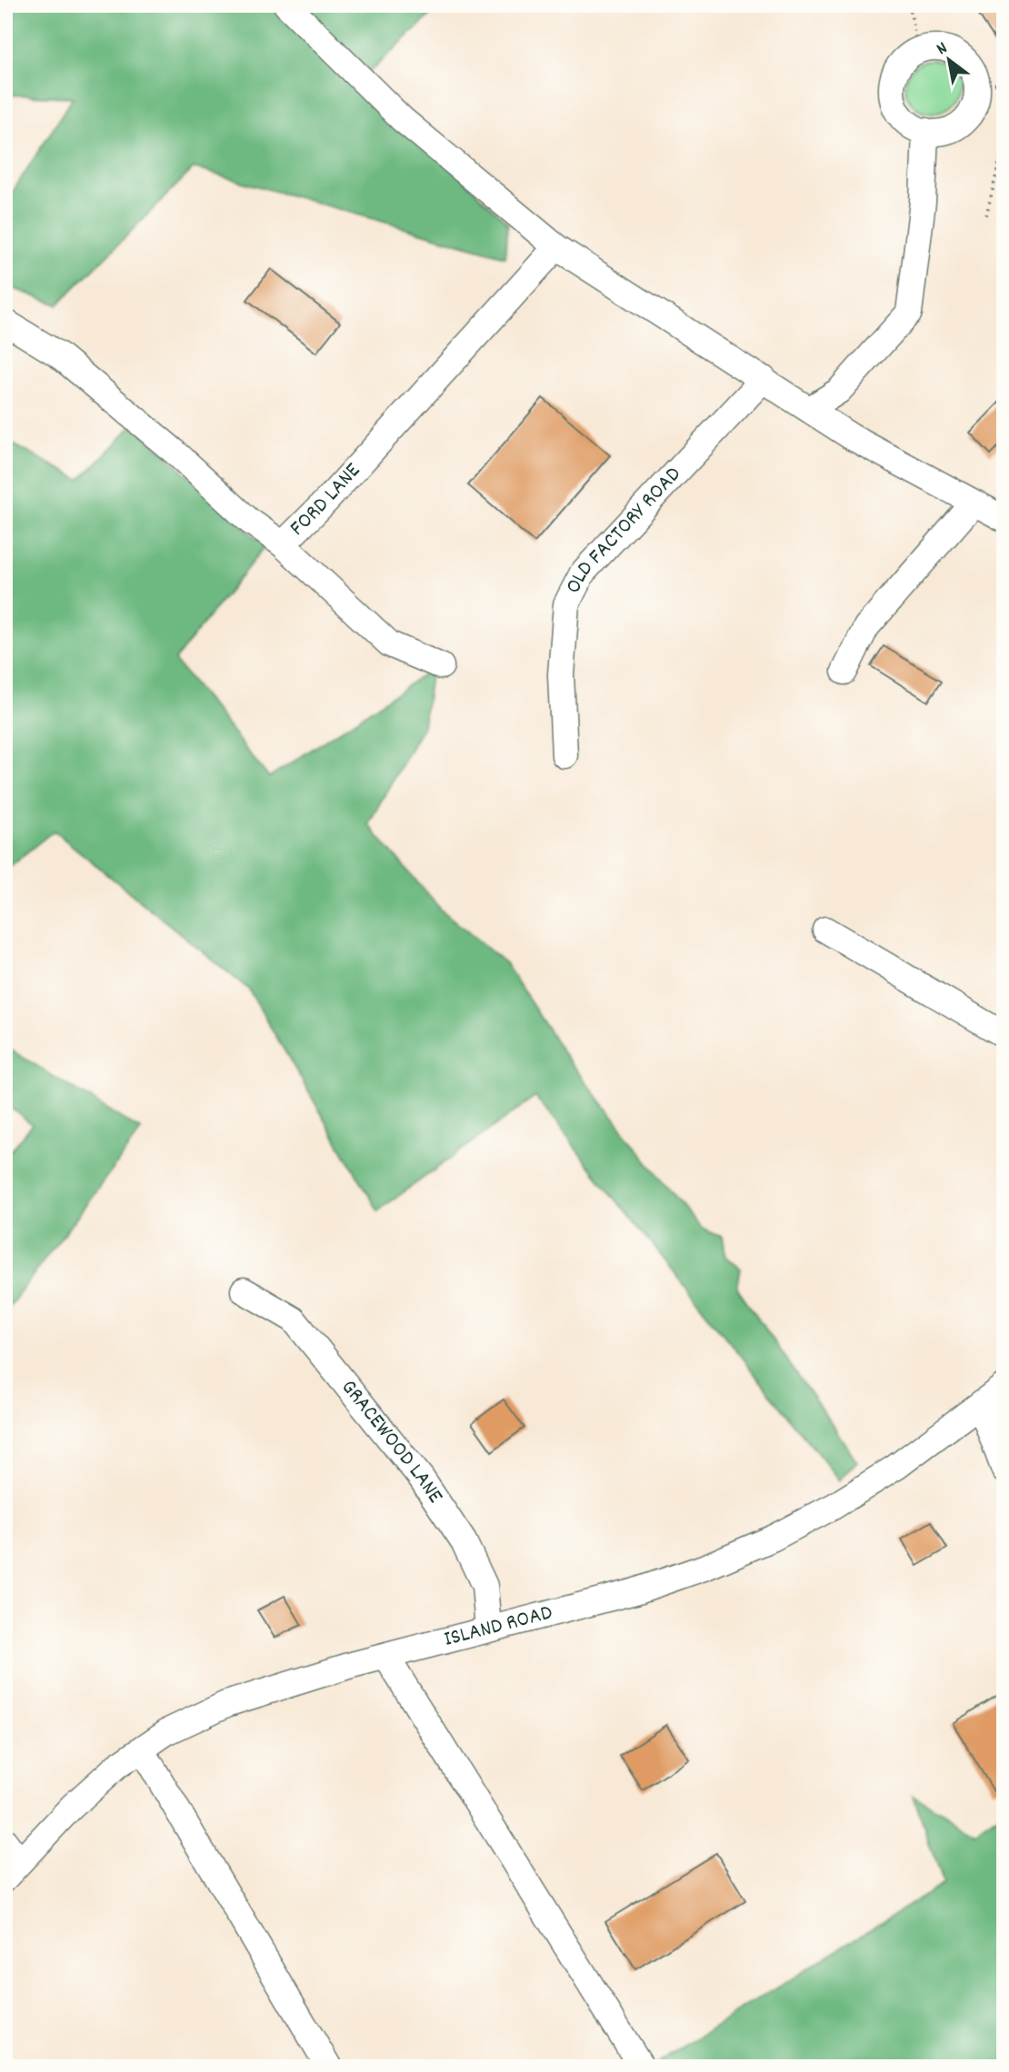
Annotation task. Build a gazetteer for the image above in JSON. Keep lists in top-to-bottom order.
{
  "streets": {
    "street": [
      "FORD LANE",
      "OLD FACTORY ROAD",
      "GRACEWOOD LANE",
      "ISLAND ROAD"
    ]
  },
  "crossings": [
    ["GRACEWOOD LANE", "ISLAND ROAD"]
  ],
  "north": "top left"
}
